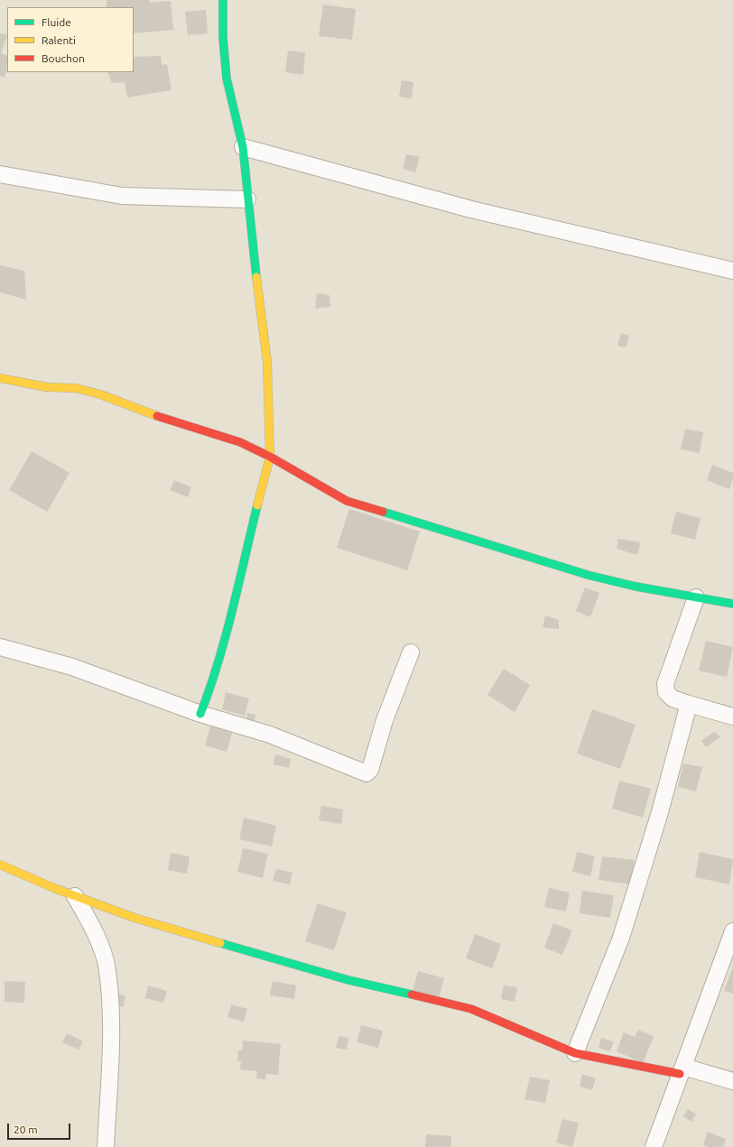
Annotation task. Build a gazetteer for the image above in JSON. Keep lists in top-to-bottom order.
{
  "legend": ["Fluide", "Ralenti", "Bouchon"],
  "scale_bar": "20 m"
}
